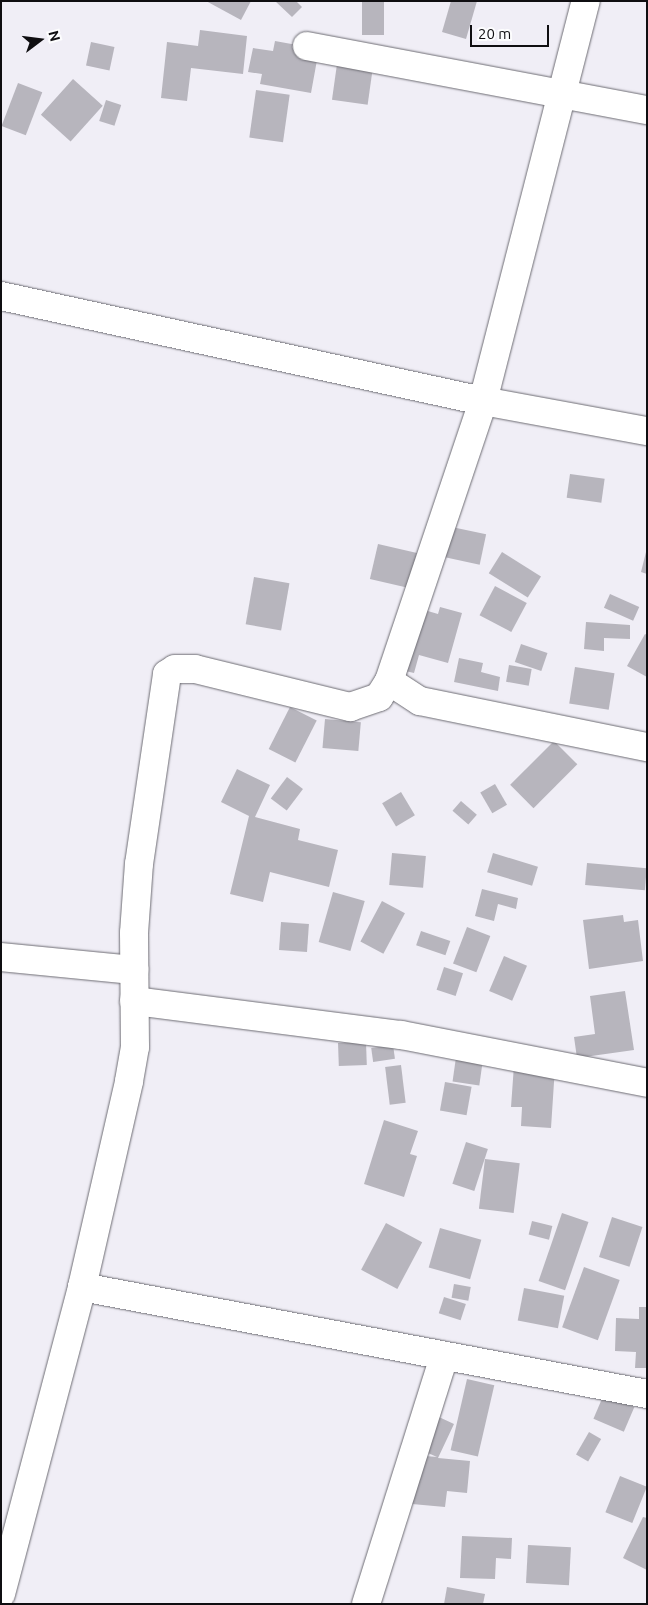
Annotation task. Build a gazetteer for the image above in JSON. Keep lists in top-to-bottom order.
{
  "scale_bar": "20 m",
  "north": "right"
}
